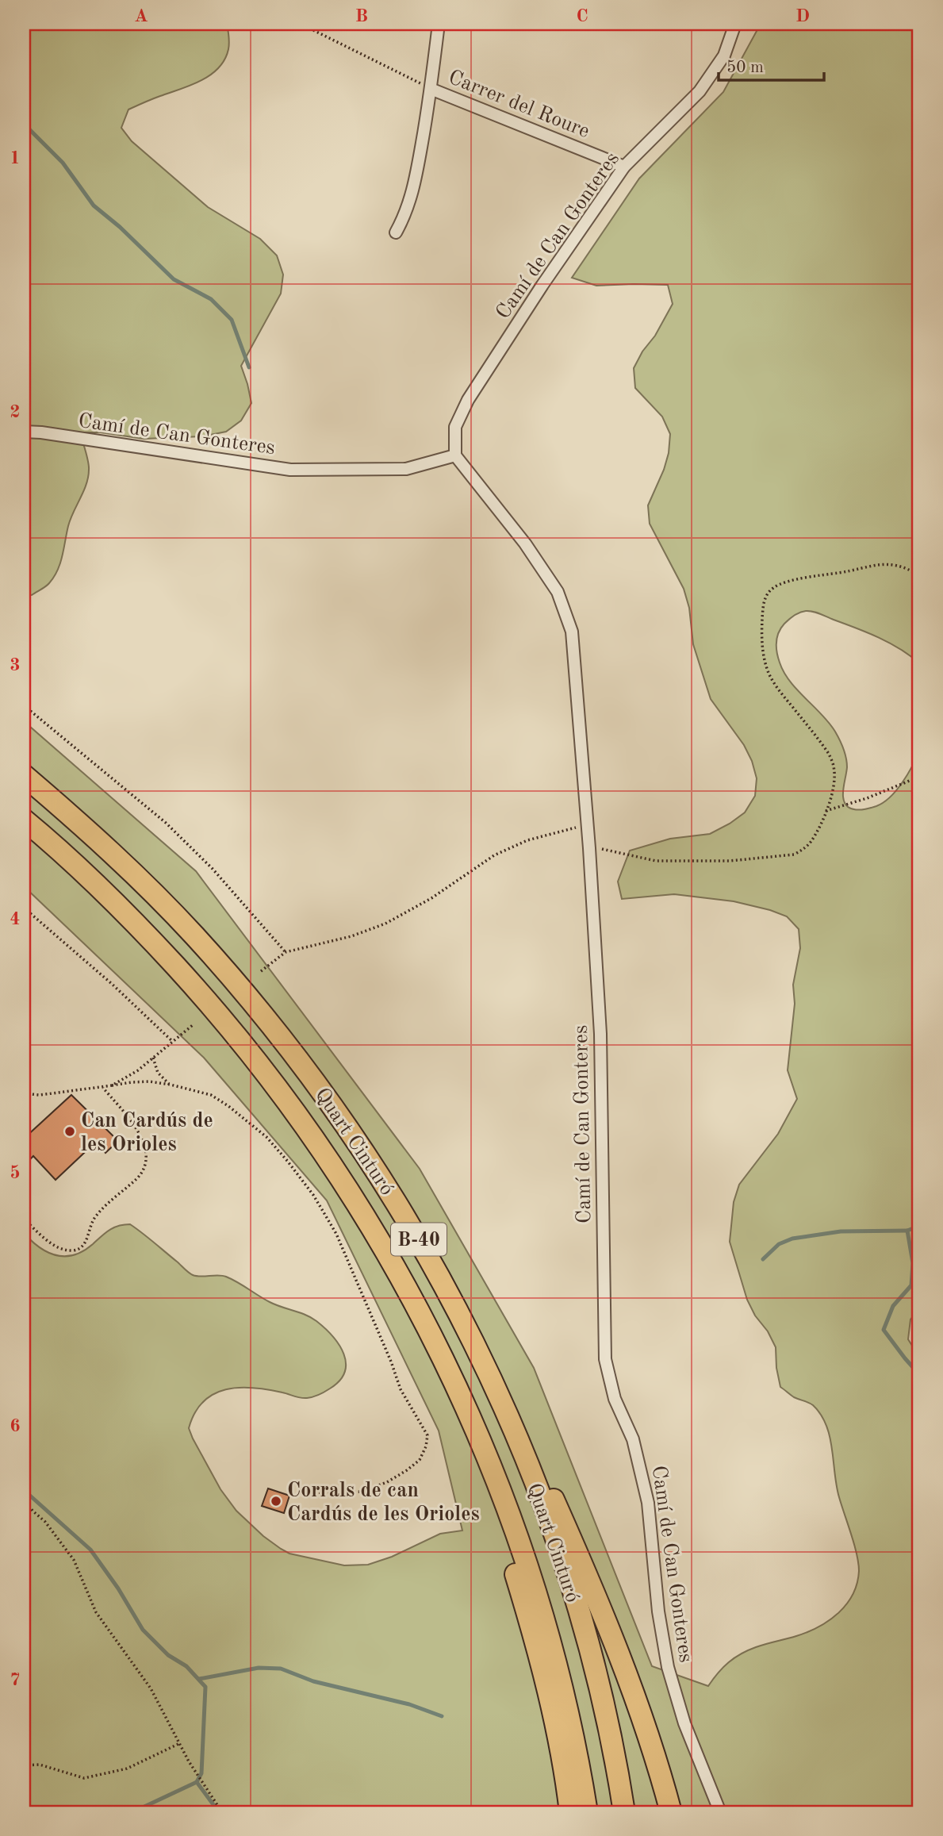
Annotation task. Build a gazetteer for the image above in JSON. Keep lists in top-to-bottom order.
{
  "streets": {
    "highway": ["Quart Cinturó", "B-40"],
    "street": ["Carrer del Roure", "Camí de Can Gonteres"]
  },
  "crossings": [
    ["Carrer del Roure", "Camí de Can Gonteres"]
  ],
  "places": ["Can Cardús de les Orioles", "Corrals de can Cardús de les Orioles"],
  "scale_bar": "50 m",
  "grid": {
    "columns": [
      "A",
      "B",
      "C",
      "D"
    ],
    "rows": [
      "1",
      "2",
      "3",
      "4",
      "5",
      "6",
      "7"
    ]
  }
}
